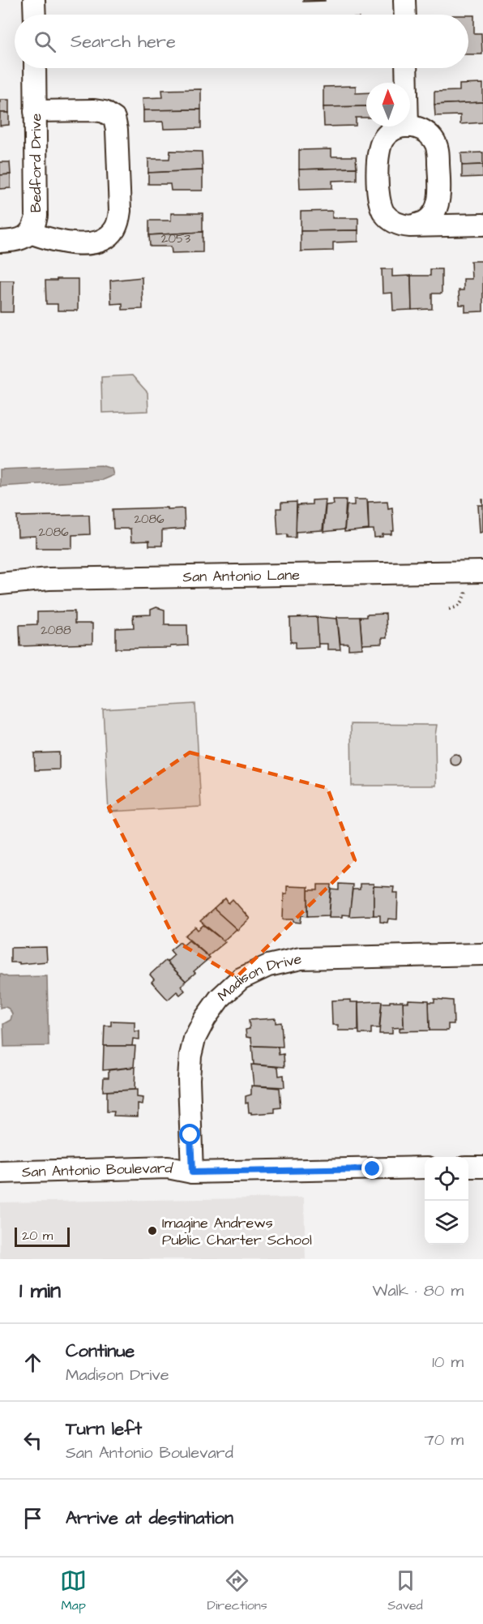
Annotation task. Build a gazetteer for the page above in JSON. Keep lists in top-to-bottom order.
{
  "streets": {
    "street": [
      "Bedford Drive",
      "San Antonio Lane",
      "Madison Drive",
      "San Antonio Boulevard"
    ]
  },
  "crossings": [
    ["Madison Drive", "San Antonio Boulevard"]
  ],
  "places": ["Imagine Andrews Public Charter School"],
  "house_numbers": [
    "2053",
    "2086",
    "2086",
    "2088"
  ],
  "scale_bar": "20 m",
  "north": "top",
  "page": {
    "search": "Search here",
    "scale": "20 m",
    "heading": ["1 min", "Walk · 80 m"],
    "list": [
      ["Continue", "Madison Drive", "10 m"],
      ["Turn left", "San Antonio Boulevard", "70 m"],
      "Arrive at destination"
    ],
    "nav": ["Map", "Directions", "Saved"]
  }
}
